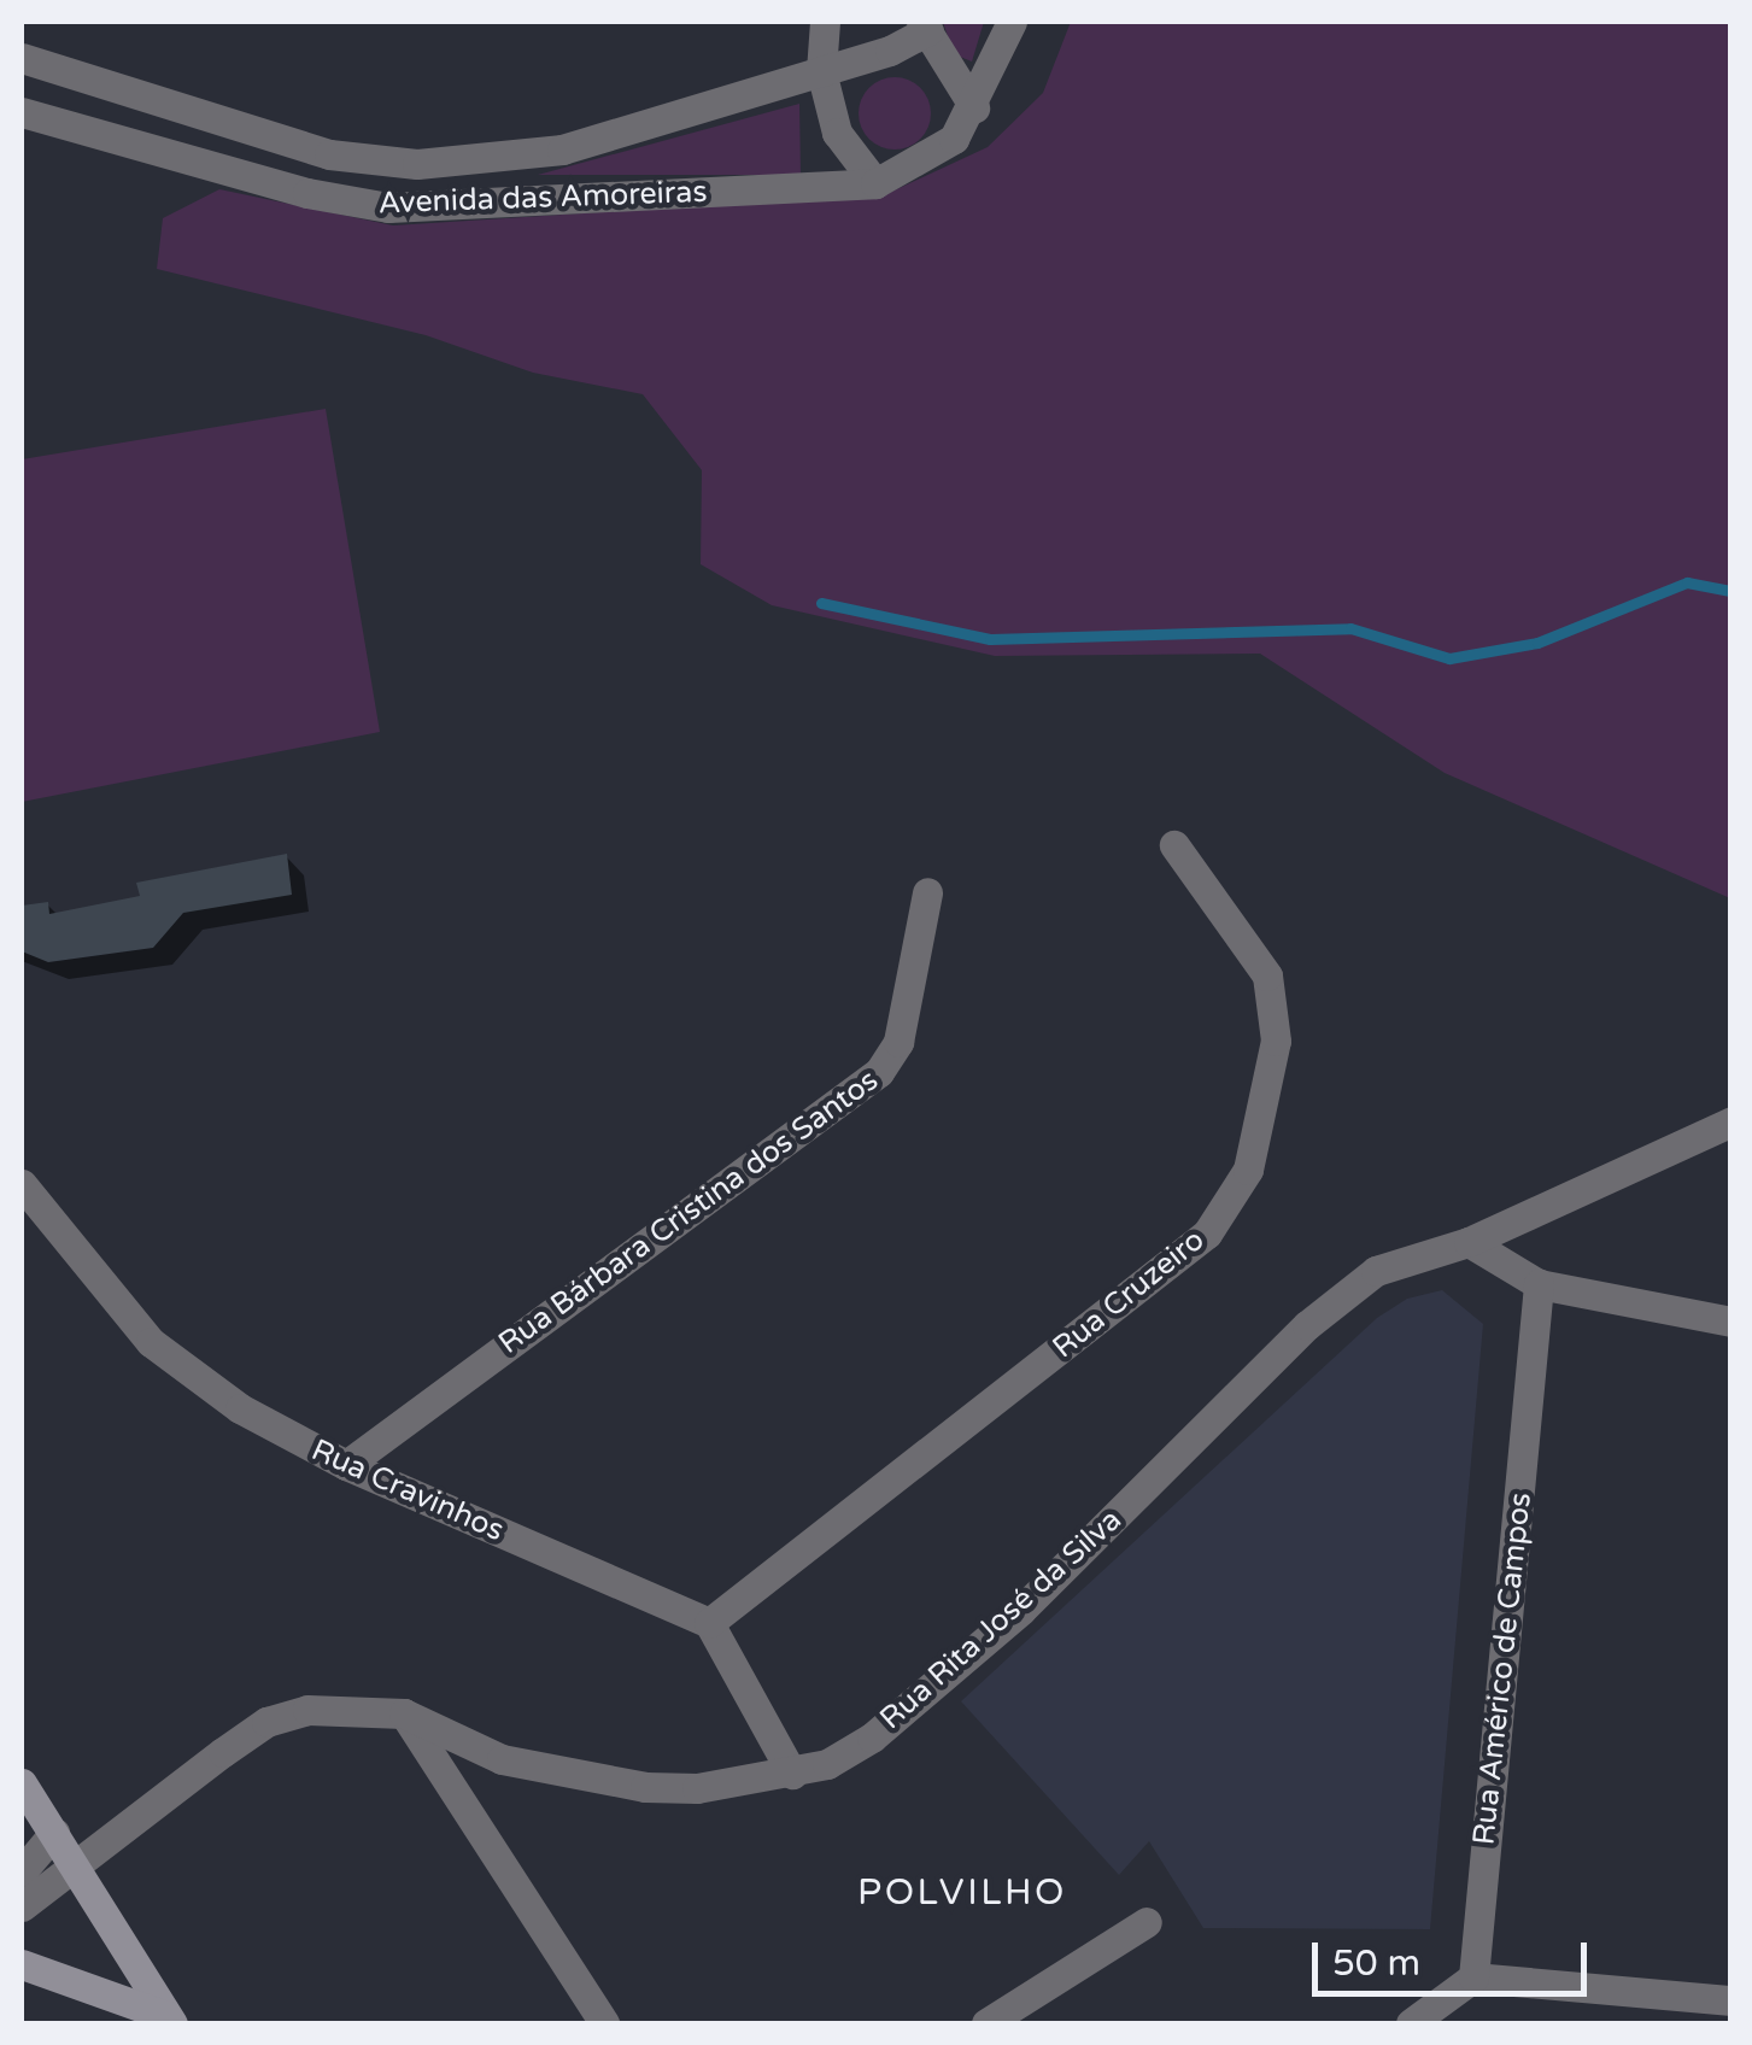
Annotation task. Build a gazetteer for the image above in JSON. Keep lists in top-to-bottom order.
{
  "streets": {
    "street": [
      "Avenida das Amoreiras",
      "Rua Bárbara Cristina dos Santos",
      "Rua Cruzeiro",
      "Rua Cravinhos",
      "Rua Rita José da Silva",
      "Rua Américo de Campos"
    ]
  },
  "crossings": [
    ["Rua Bárbara Cristina dos Santos", "Rua Cravinhos"],
    ["Rua Cruzeiro", "Rua Cravinhos"]
  ],
  "districts": ["POLVILHO"],
  "scale_bar": "50 m"
}
